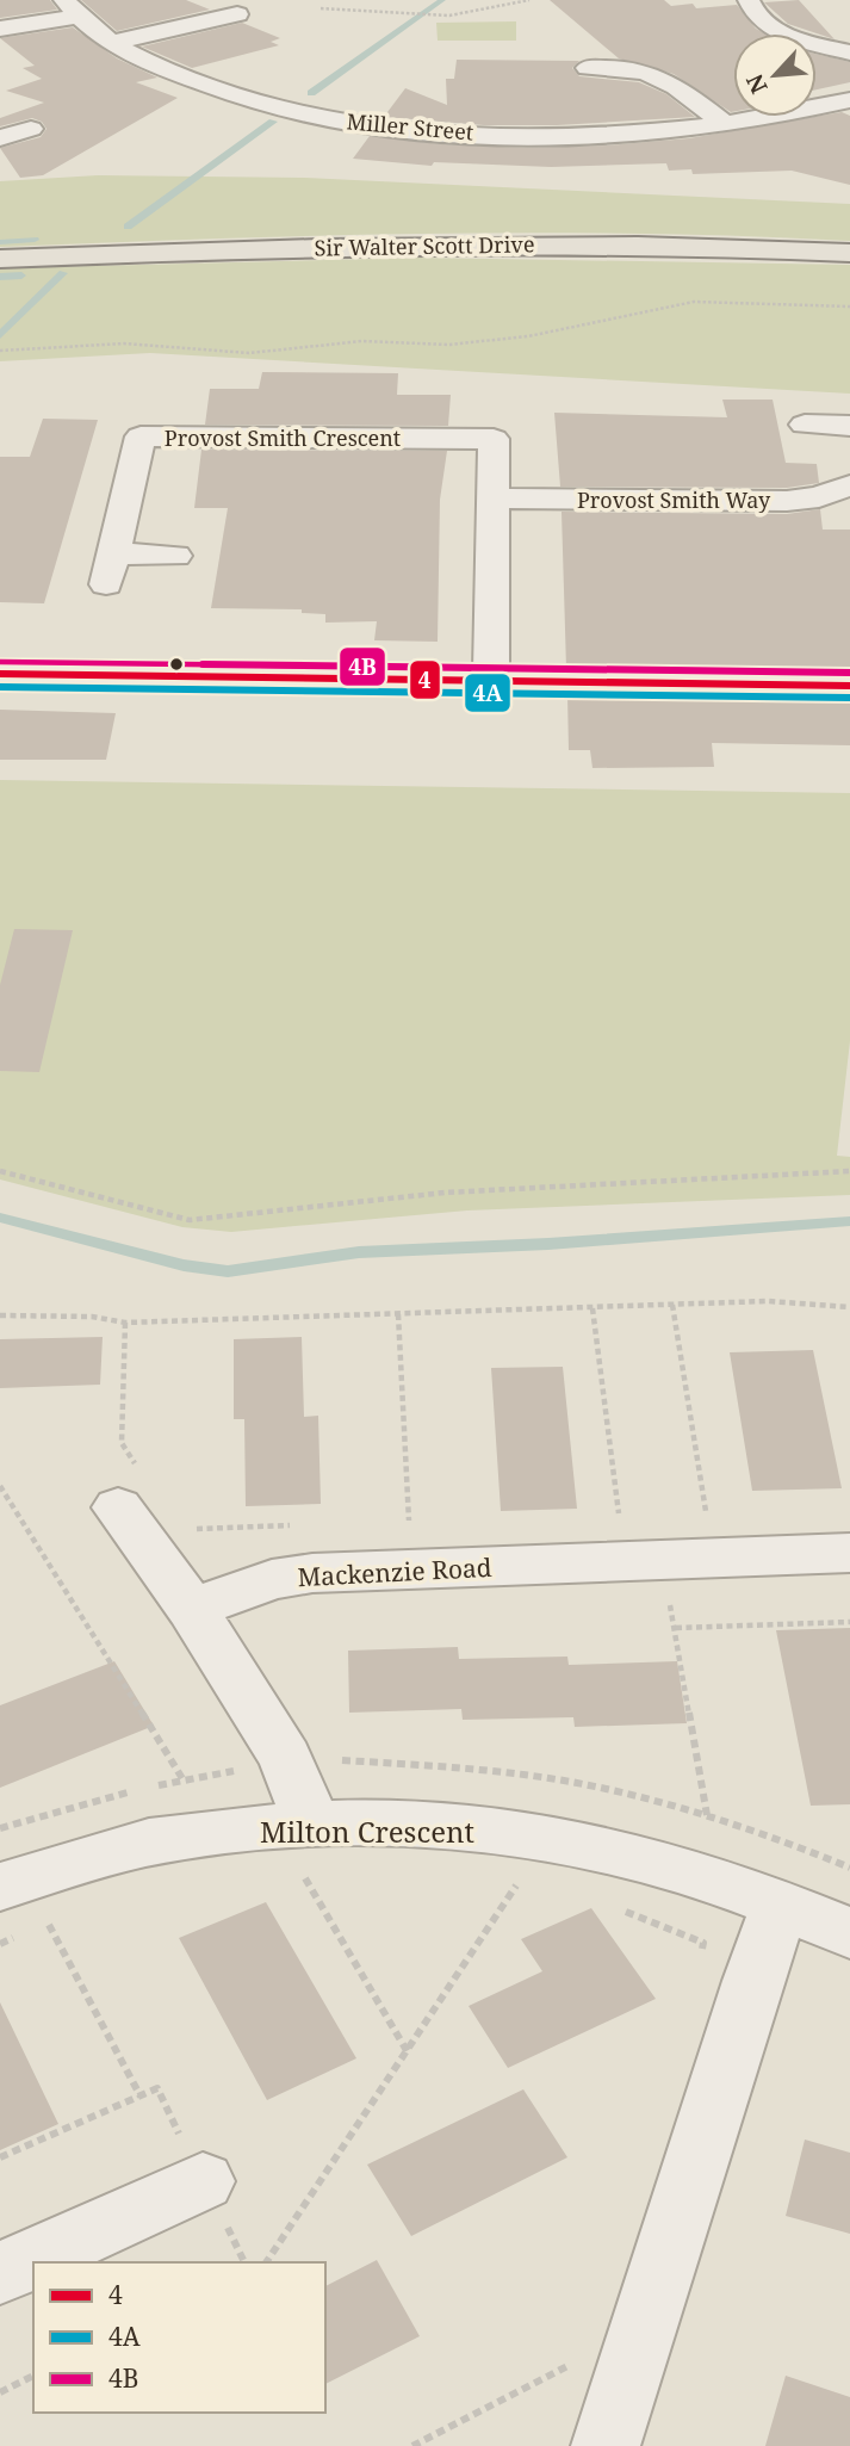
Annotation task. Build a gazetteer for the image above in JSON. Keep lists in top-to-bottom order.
{
  "streets": {
    "main road": ["Sir Walter Scott Drive"],
    "street": [
      "Miller Street",
      "Provost Smith Crescent",
      "Provost Smith Way",
      "Mackenzie Road",
      "Milton Crescent"
    ]
  },
  "crossings": [
    ["Provost Smith Crescent", "Provost Smith Way"]
  ],
  "lines": ["transit line 4B", "transit line 4", "transit line 4A"],
  "legend": ["4", "4A", "4B"],
  "north": "bottom left"
}
